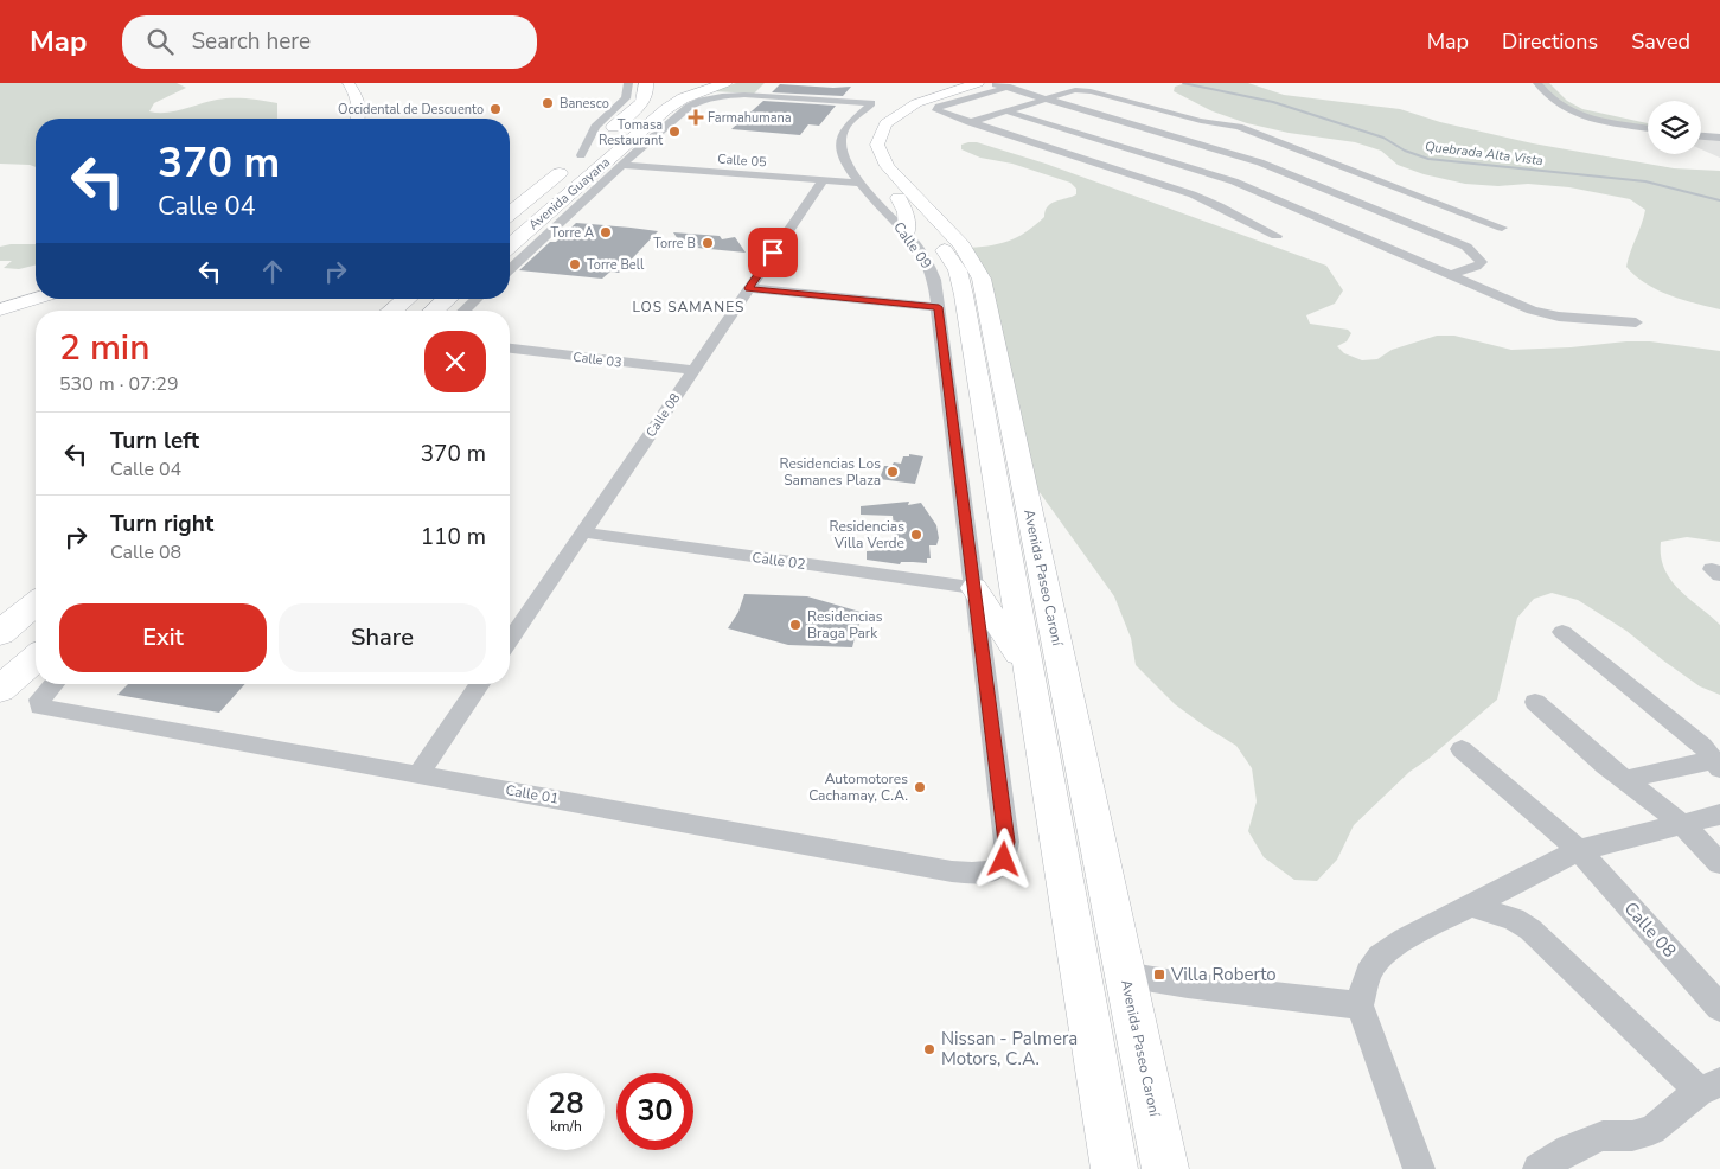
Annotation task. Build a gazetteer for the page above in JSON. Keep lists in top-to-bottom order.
{
  "streets": {
    "main road": ["Avenida Guayana"],
    "street": [
      "Calle 05",
      "Calle 09",
      "Calle 03",
      "Calle 08",
      "Calle 02",
      "Avenida Paseo Caroní",
      "Calle 01"
    ]
  },
  "crossings": [
    ["Calle 05", "Calle 09"],
    ["Calle 05", "Calle 08"],
    ["Calle 09", "Calle 02"],
    ["Calle 09", "Calle 01"],
    ["Calle 03", "Calle 08"],
    ["Calle 08", "Calle 02"]
  ],
  "districts": ["LOS SAMANES"],
  "water": ["Quebrada Alta Vista"],
  "places": {
    "other": [
      "Banesco",
      "Occidental de Descuento",
      "Tomasa Restaurant",
      "Torre A",
      "Torre B",
      "Torre Bell",
      "Residencias Los Samanes Plaza",
      "Residencias Villa Verde",
      "Residencias Braga Park",
      "Automotores Cachamay, C.A.",
      "Nissan - Palmera Motors, C.A."
    ],
    "health": ["Farmahumana"],
    "transit": ["Villa Roberto"]
  },
  "page": {
    "header": "Map",
    "search": "Search here",
    "nav": ["Map", "Directions", "Saved"],
    "turn": ["370 m", "Calle 04"],
    "heading": ["2 min", "530 m · 07:29"],
    "list": [
      {
        "name": "Turn left",
        "note": "Calle 04",
        "value": "370 m"
      },
      {
        "name": "Turn right",
        "note": "Calle 08",
        "value": "110 m"
      }
    ],
    "buttons": ["Exit", "Share"],
    "speed": "28 km/h",
    "limit": "30"
  }
}
